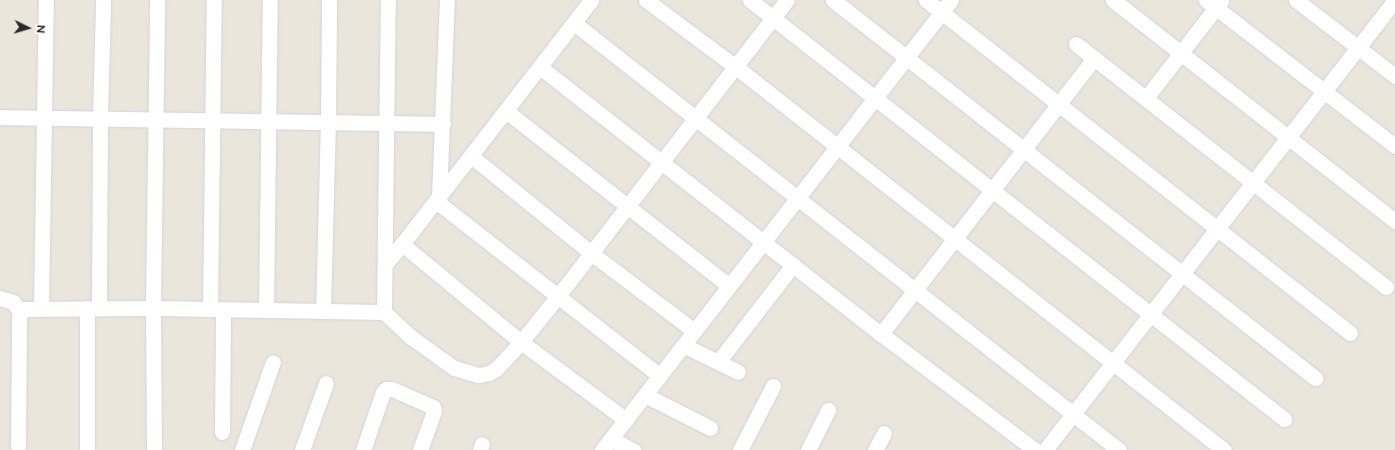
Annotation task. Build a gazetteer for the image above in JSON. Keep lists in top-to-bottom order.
{
  "north": "right"
}
